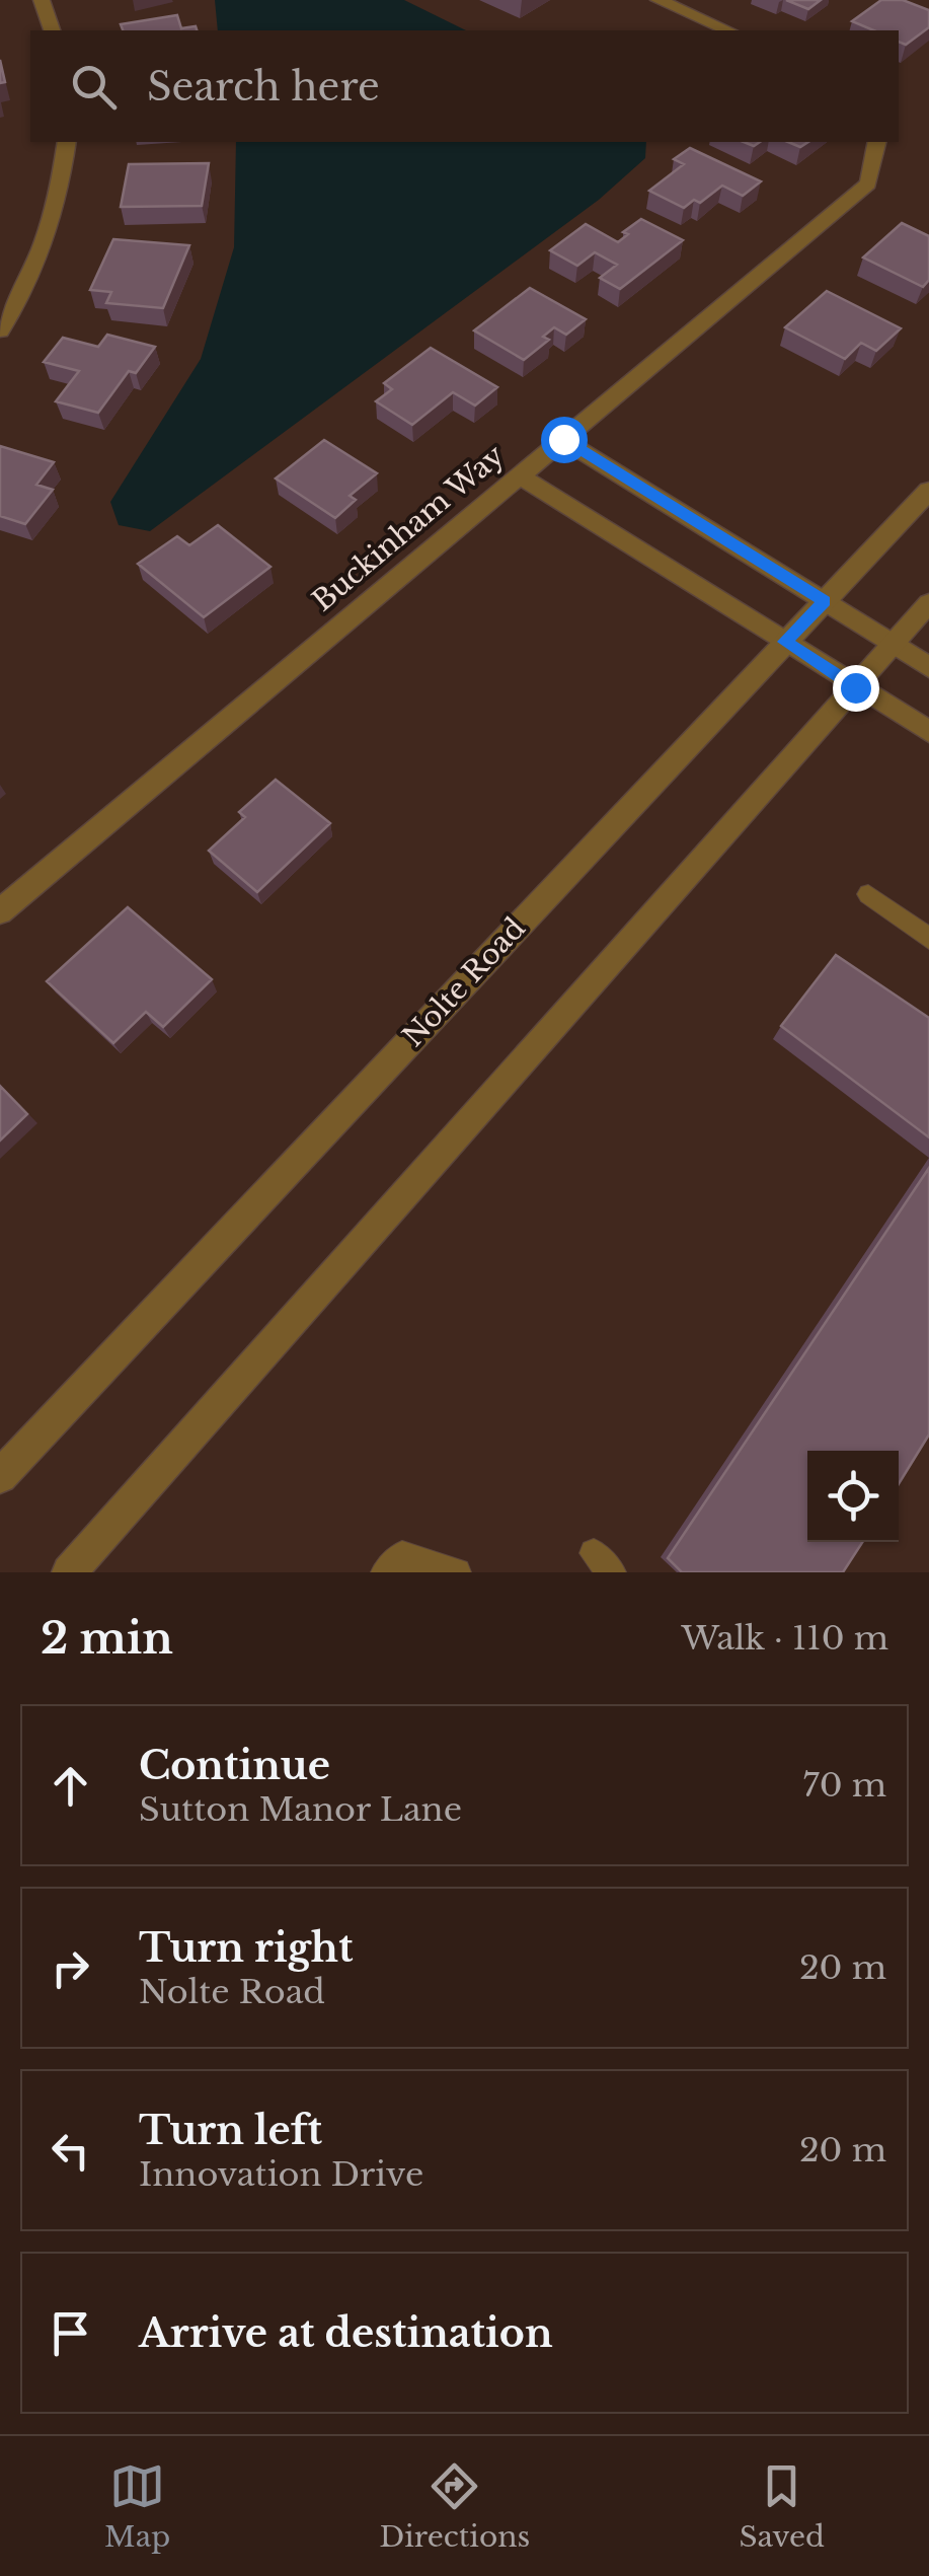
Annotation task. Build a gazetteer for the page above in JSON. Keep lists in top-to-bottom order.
{
  "streets": {
    "street": ["Buckinham Way", "Nolte Road"]
  },
  "page": {
    "search": "Search here",
    "heading": ["2 min", "Walk · 110 m"],
    "list": [
      ["Continue", "Sutton Manor Lane", "70 m"],
      ["Turn right", "Nolte Road", "20 m"],
      ["Turn left", "Innovation Drive", "20 m"],
      "Arrive at destination"
    ],
    "nav": ["Map", "Directions", "Saved"]
  }
}
